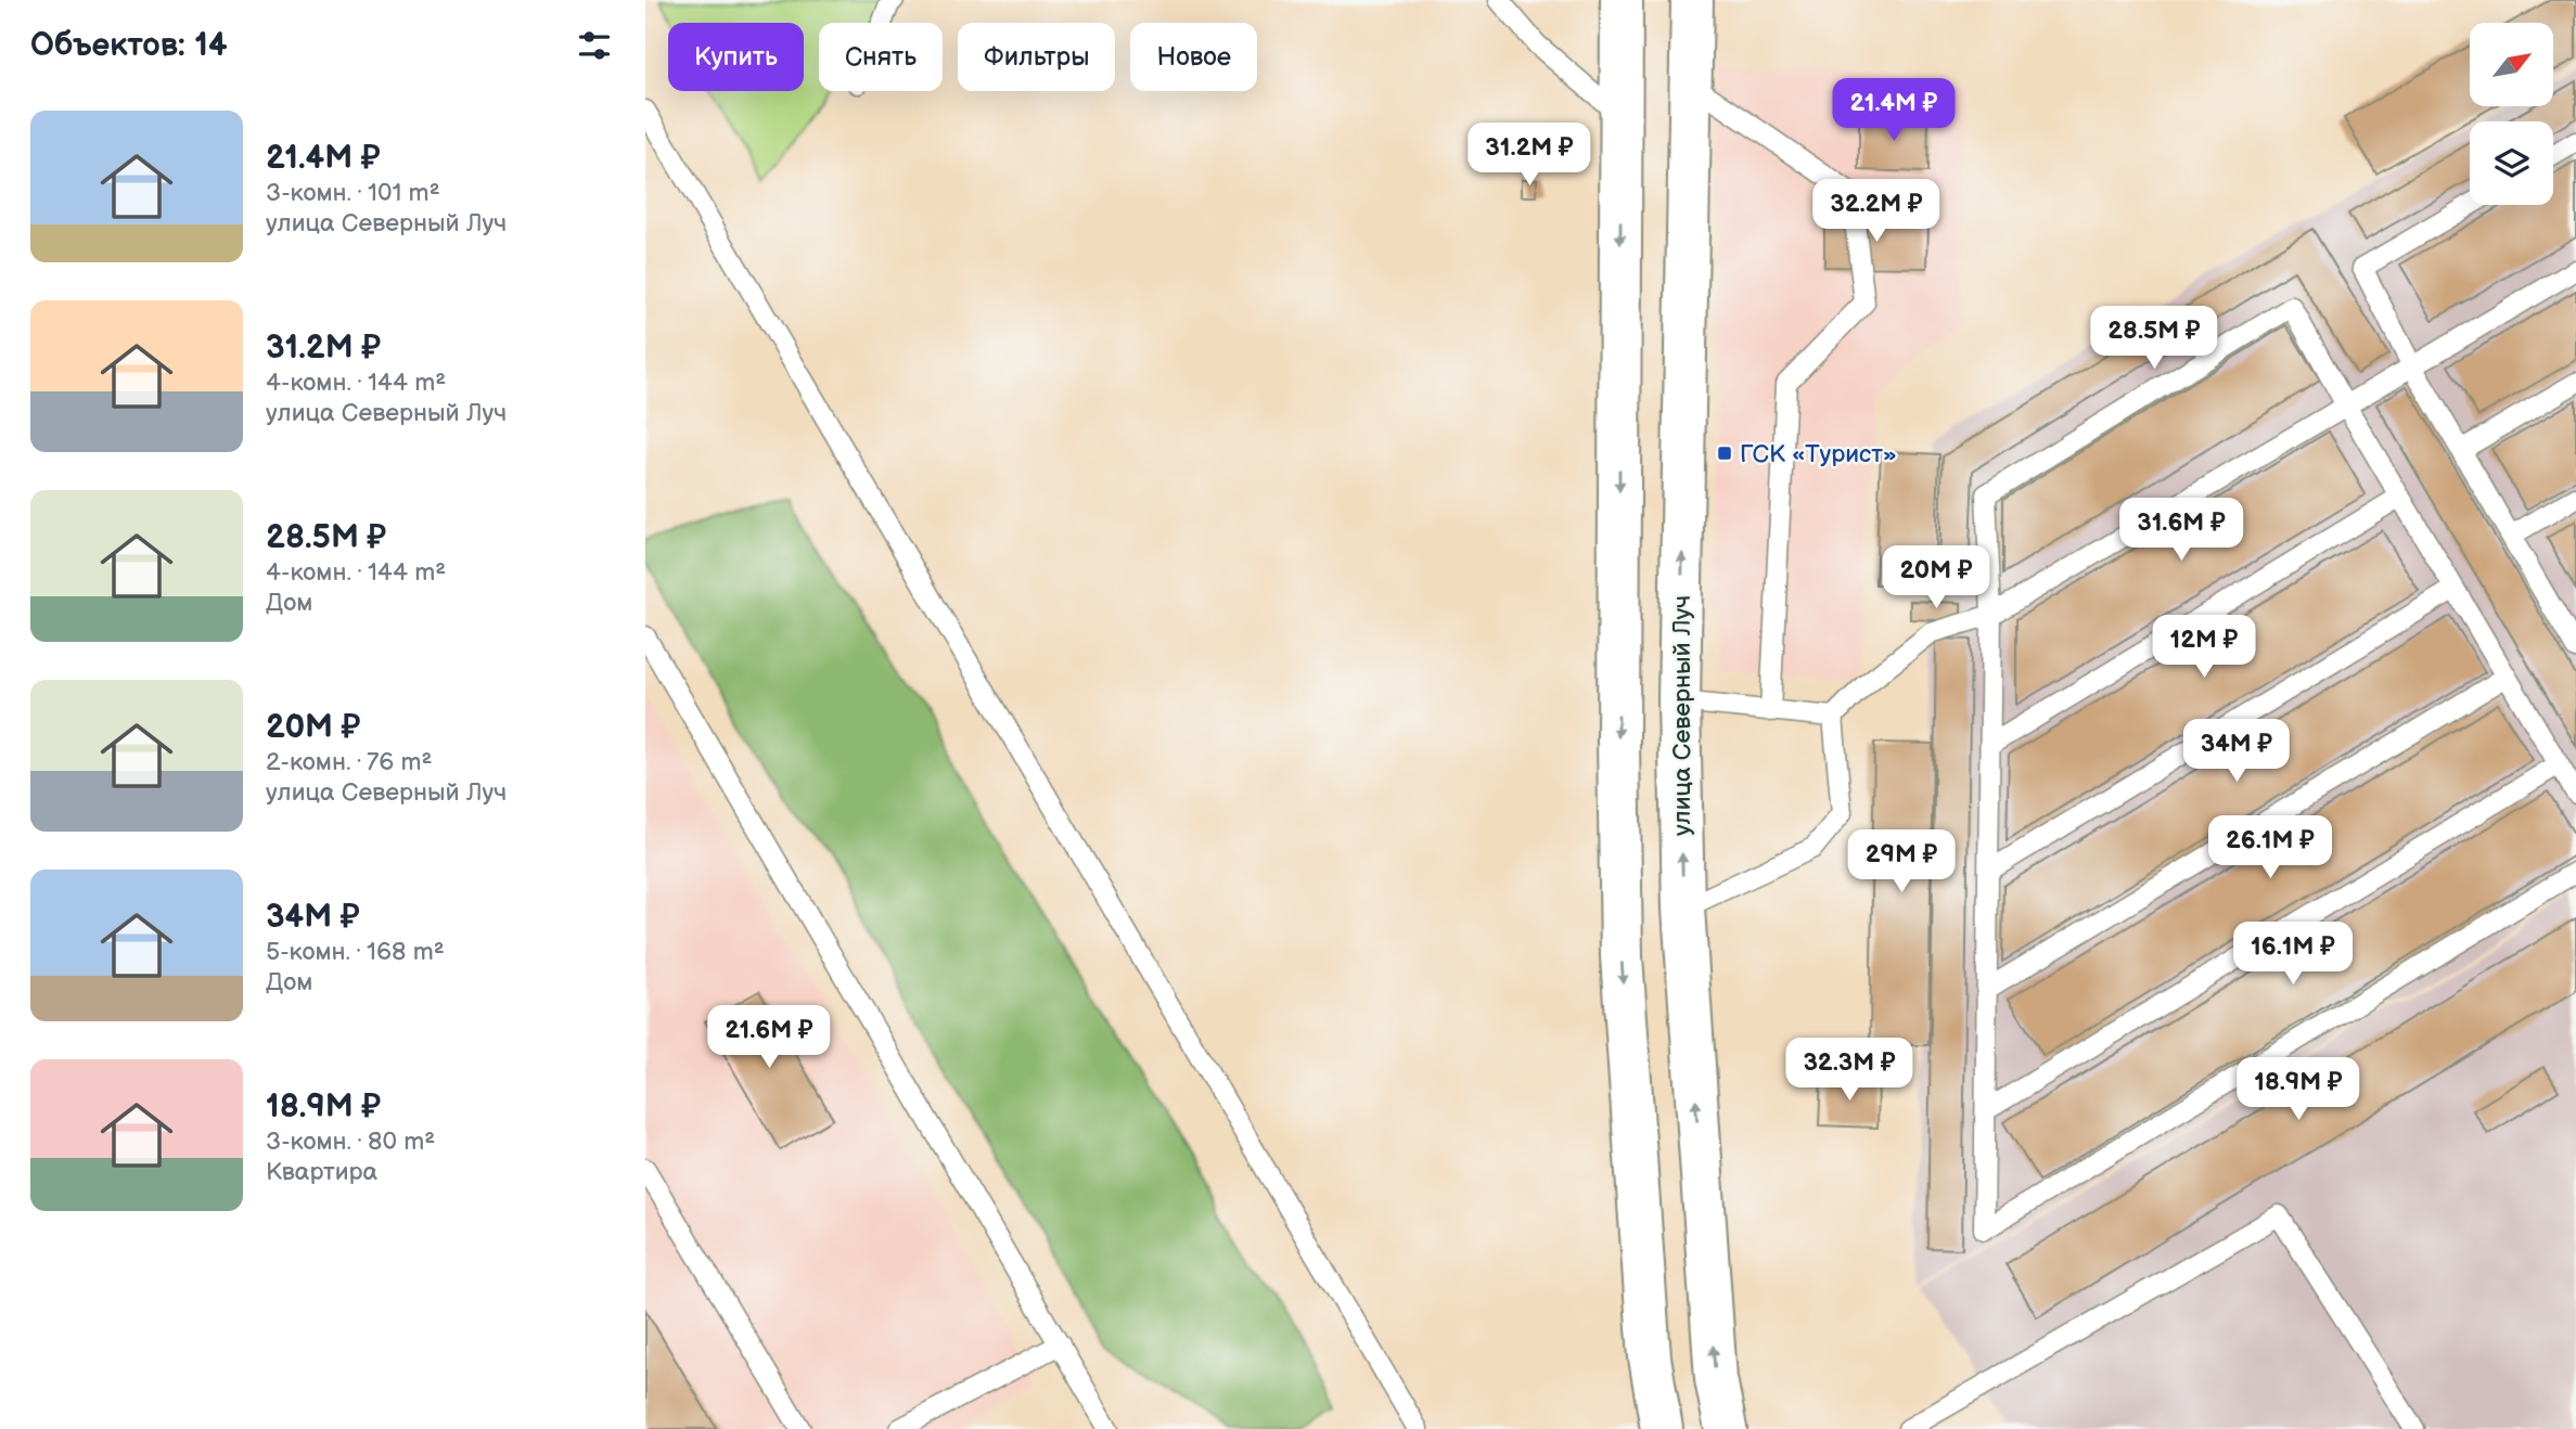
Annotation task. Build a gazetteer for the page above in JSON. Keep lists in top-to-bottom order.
{
  "streets": {
    "main road": ["улица Северный Луч"]
  },
  "places": {
    "transit": ["ГСК «Турист»"]
  },
  "north": "top right",
  "page": {
    "heading": "Объектов: 14",
    "chip": [
      "Купить",
      "Снять",
      "Фильтры",
      "Новое"
    ],
    "price": [
      "21.4M ₽",
      "31.2M ₽",
      "32.2M ₽",
      "28.5M ₽",
      "31.6M ₽",
      "20M ₽",
      "12M ₽",
      "34M ₽",
      "26.1M ₽",
      "29M ₽",
      "16.1M ₽",
      "21.6M ₽",
      "32.3M ₽",
      "18.9M ₽"
    ],
    "list": [
      {
        "name": "21.4M ₽",
        "note": "3-комн. · 101 m² · улица Северный Луч"
      },
      {
        "name": "31.2M ₽",
        "note": "4-комн. · 144 m² · улица Северный Луч"
      },
      {
        "name": "28.5M ₽",
        "note": "4-комн. · 144 m² · Дом"
      },
      {
        "name": "20M ₽",
        "note": "2-комн. · 76 m² · улица Северный Луч"
      },
      {
        "name": "34M ₽",
        "note": "5-комн. · 168 m² · Дом"
      },
      {
        "name": "18.9M ₽",
        "note": "3-комн. · 80 m² · Квартира"
      }
    ]
  }
}
